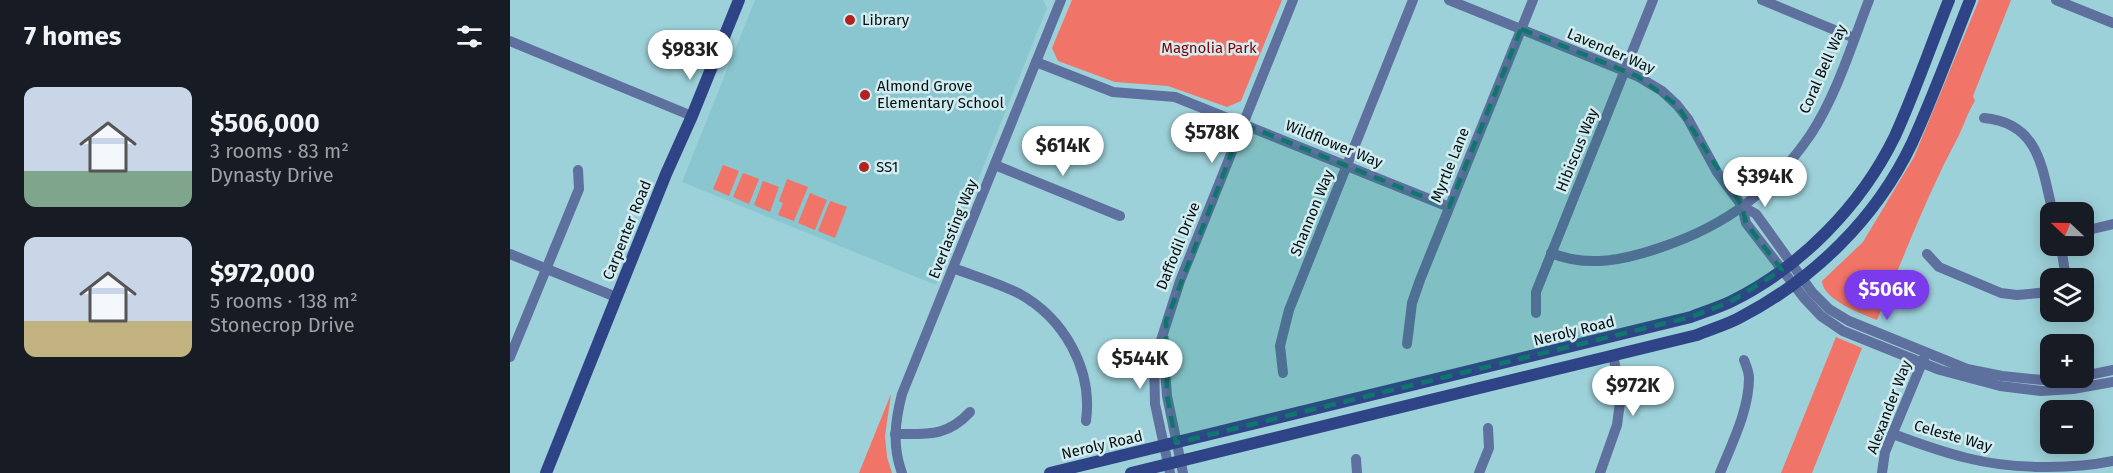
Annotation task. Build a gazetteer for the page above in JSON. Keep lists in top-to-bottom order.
{
  "streets": {
    "street": [
      "Lavender Way",
      "Coral Bell Way",
      "Wildflower Way",
      "Hibiscus Way",
      "Myrtle Lane",
      "Shannon Way",
      "Everlasting Way",
      "Carpenter Road",
      "Daffodil Drive",
      "Neroly Road",
      "Alexander Way",
      "Celeste Way"
    ]
  },
  "crossings": [
    ["Lavender Way", "Coral Bell Way"],
    ["Lavender Way", "Hibiscus Way"],
    ["Lavender Way", "Myrtle Lane"],
    ["Lavender Way", "Neroly Road"],
    ["Coral Bell Way", "Hibiscus Way"],
    ["Wildflower Way", "Myrtle Lane"],
    ["Wildflower Way", "Shannon Way"],
    ["Wildflower Way", "Everlasting Way"],
    ["Wildflower Way", "Daffodil Drive"],
    ["Daffodil Drive", "Neroly Road"],
    ["Alexander Way", "Celeste Way"]
  ],
  "parks": ["Magnolia Park"],
  "places": ["Library", "Almond Grove Elementary School", "SS1"],
  "north": "left",
  "page": {
    "heading": "7 homes",
    "price": [
      "$983K",
      "$578K",
      "$614K",
      "$394K",
      "$506K",
      "$544K",
      "$972K"
    ],
    "list": [
      {
        "name": "$506,000",
        "note": "3 rooms · 83 m² · Dynasty Drive"
      },
      {
        "name": "$972,000",
        "note": "5 rooms · 138 m² · Stonecrop Drive"
      }
    ],
    "map_buttons": ["+", "−"]
  }
}
